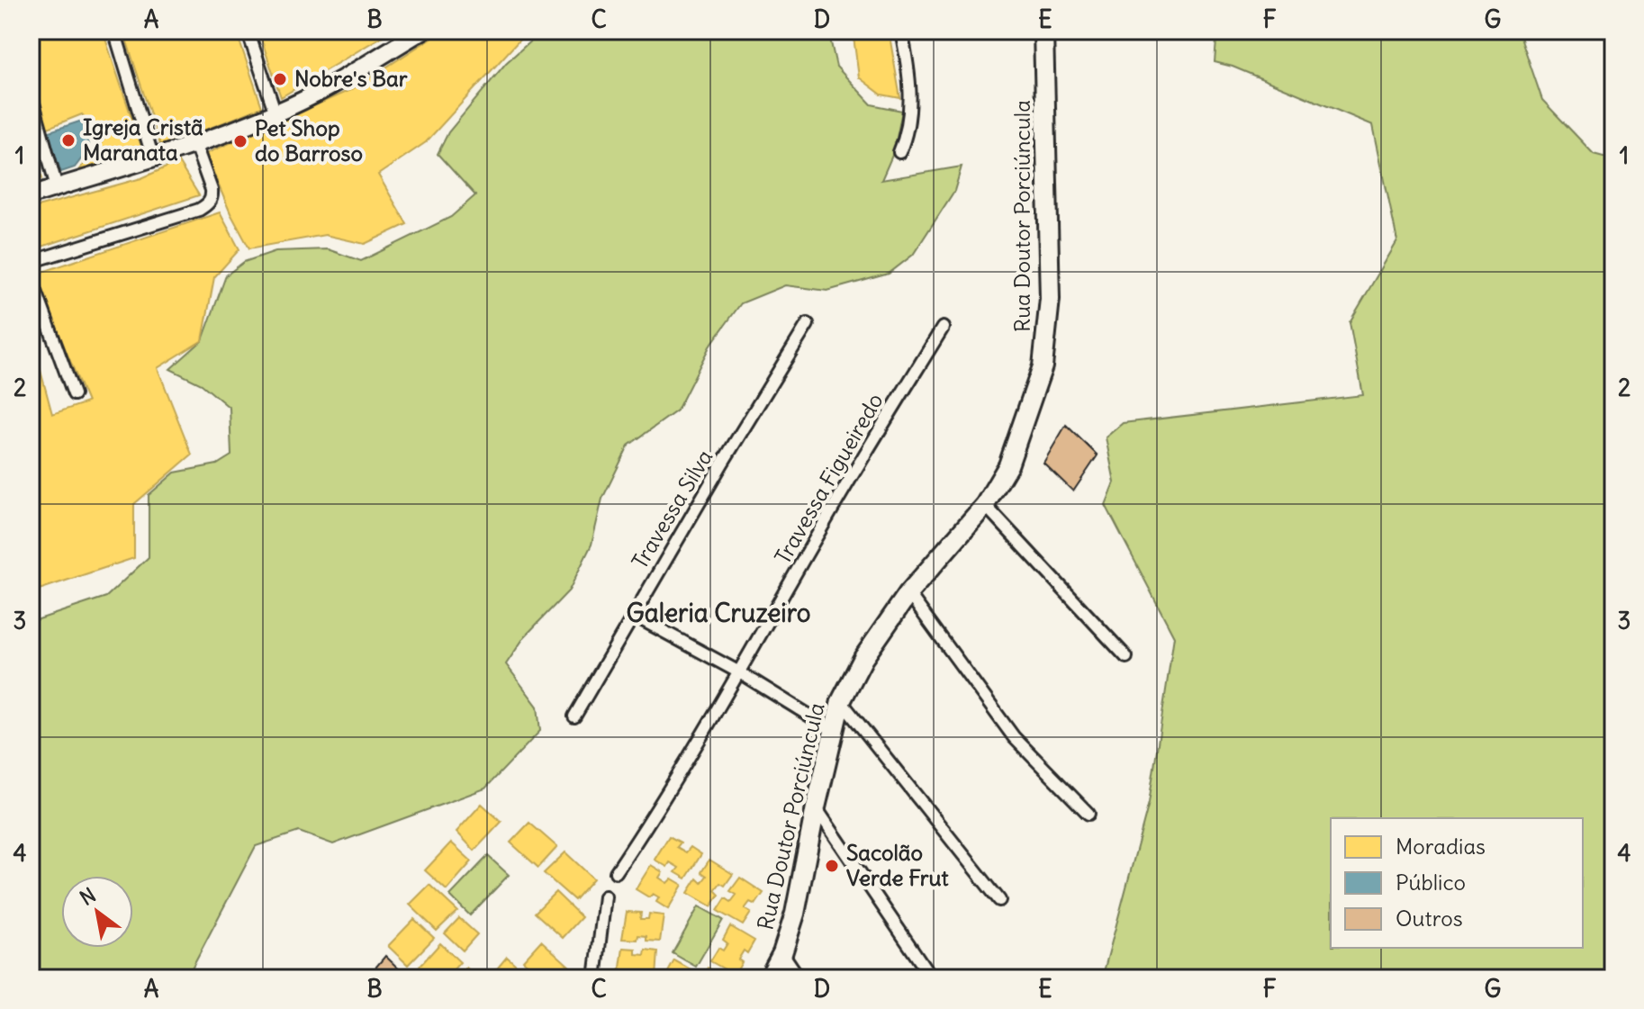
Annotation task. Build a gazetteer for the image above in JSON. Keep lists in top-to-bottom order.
{
  "streets": {
    "main road": ["Rua Doutor Porciúncula"],
    "street": ["Travessa Figueiredo", "Travessa Silva"]
  },
  "districts": ["Galeria Cruzeiro"],
  "places": [
    "Nobre's Bar",
    "Igreja Cristã Maranata",
    "Pet Shop do Barroso",
    "Sacolão Verde Frut"
  ],
  "legend": ["Moradias", "Público", "Outros"],
  "north": "top left",
  "grid": {
    "columns": [
      "A",
      "B",
      "C",
      "D",
      "E",
      "F",
      "G"
    ],
    "rows": [
      "1",
      "2",
      "3",
      "4"
    ]
  }
}
